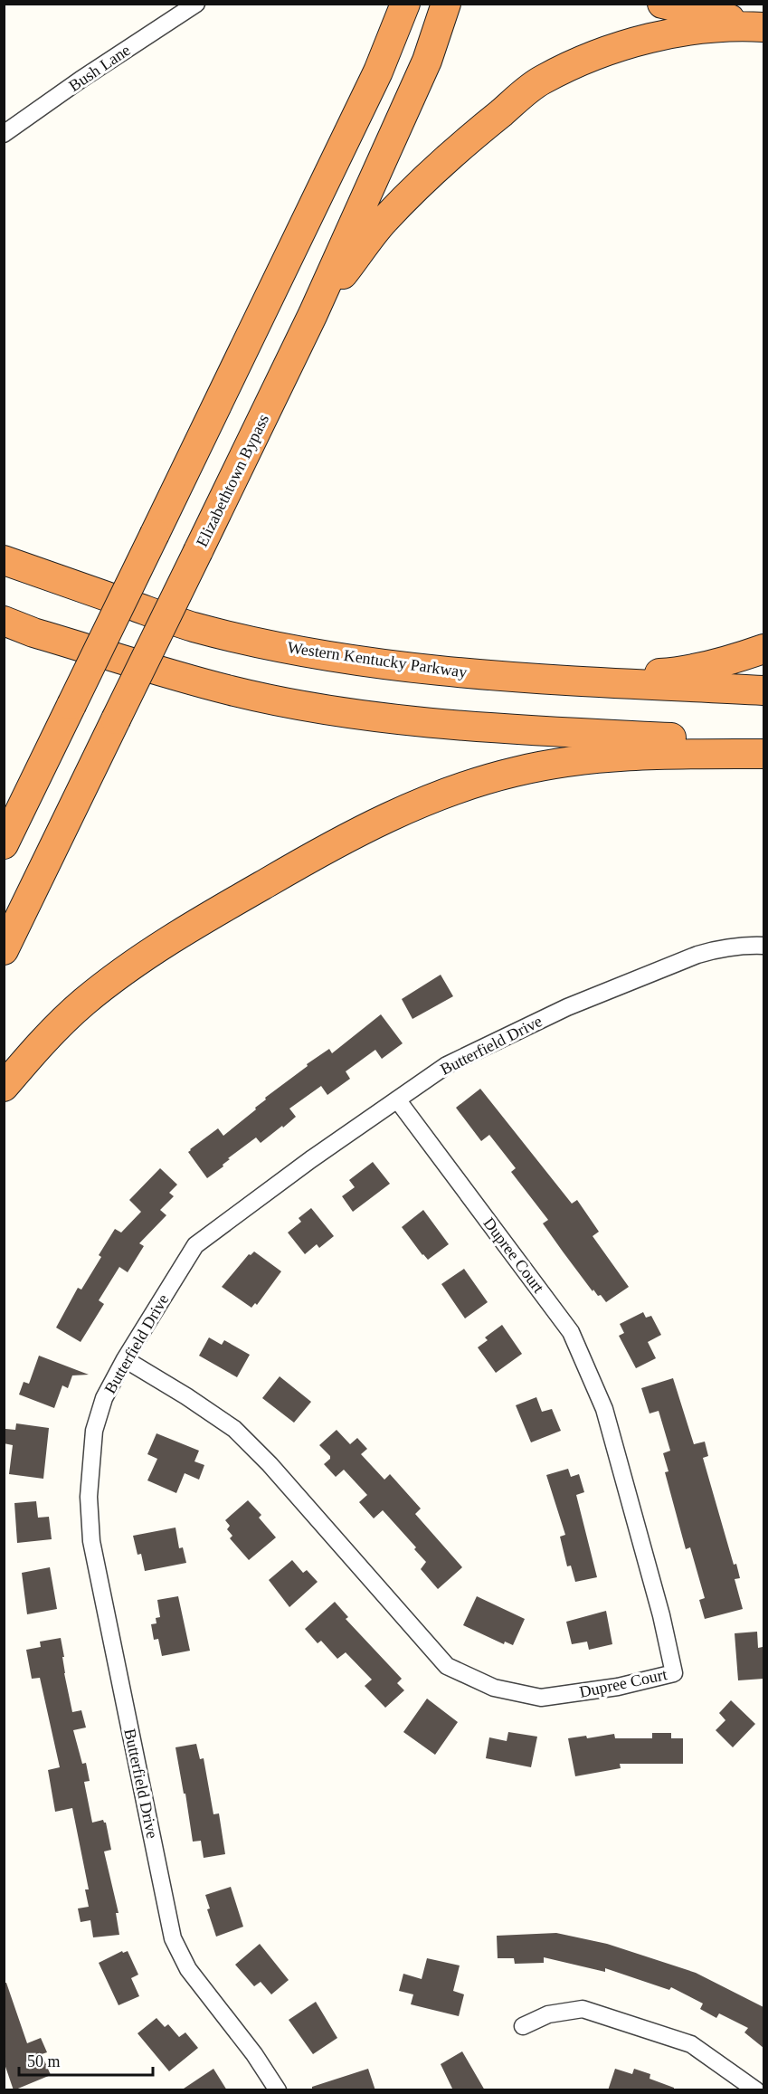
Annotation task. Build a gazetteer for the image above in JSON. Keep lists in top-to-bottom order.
{
  "streets": {
    "highway": ["Elizabethtown Bypass", "Western Kentucky Parkway"],
    "street": ["Bush Lane", "Butterfield Drive", "Dupree Court"]
  },
  "crossings": [
    ["Butterfield Drive", "Dupree Court"]
  ],
  "scale_bar": "50 m"
}
